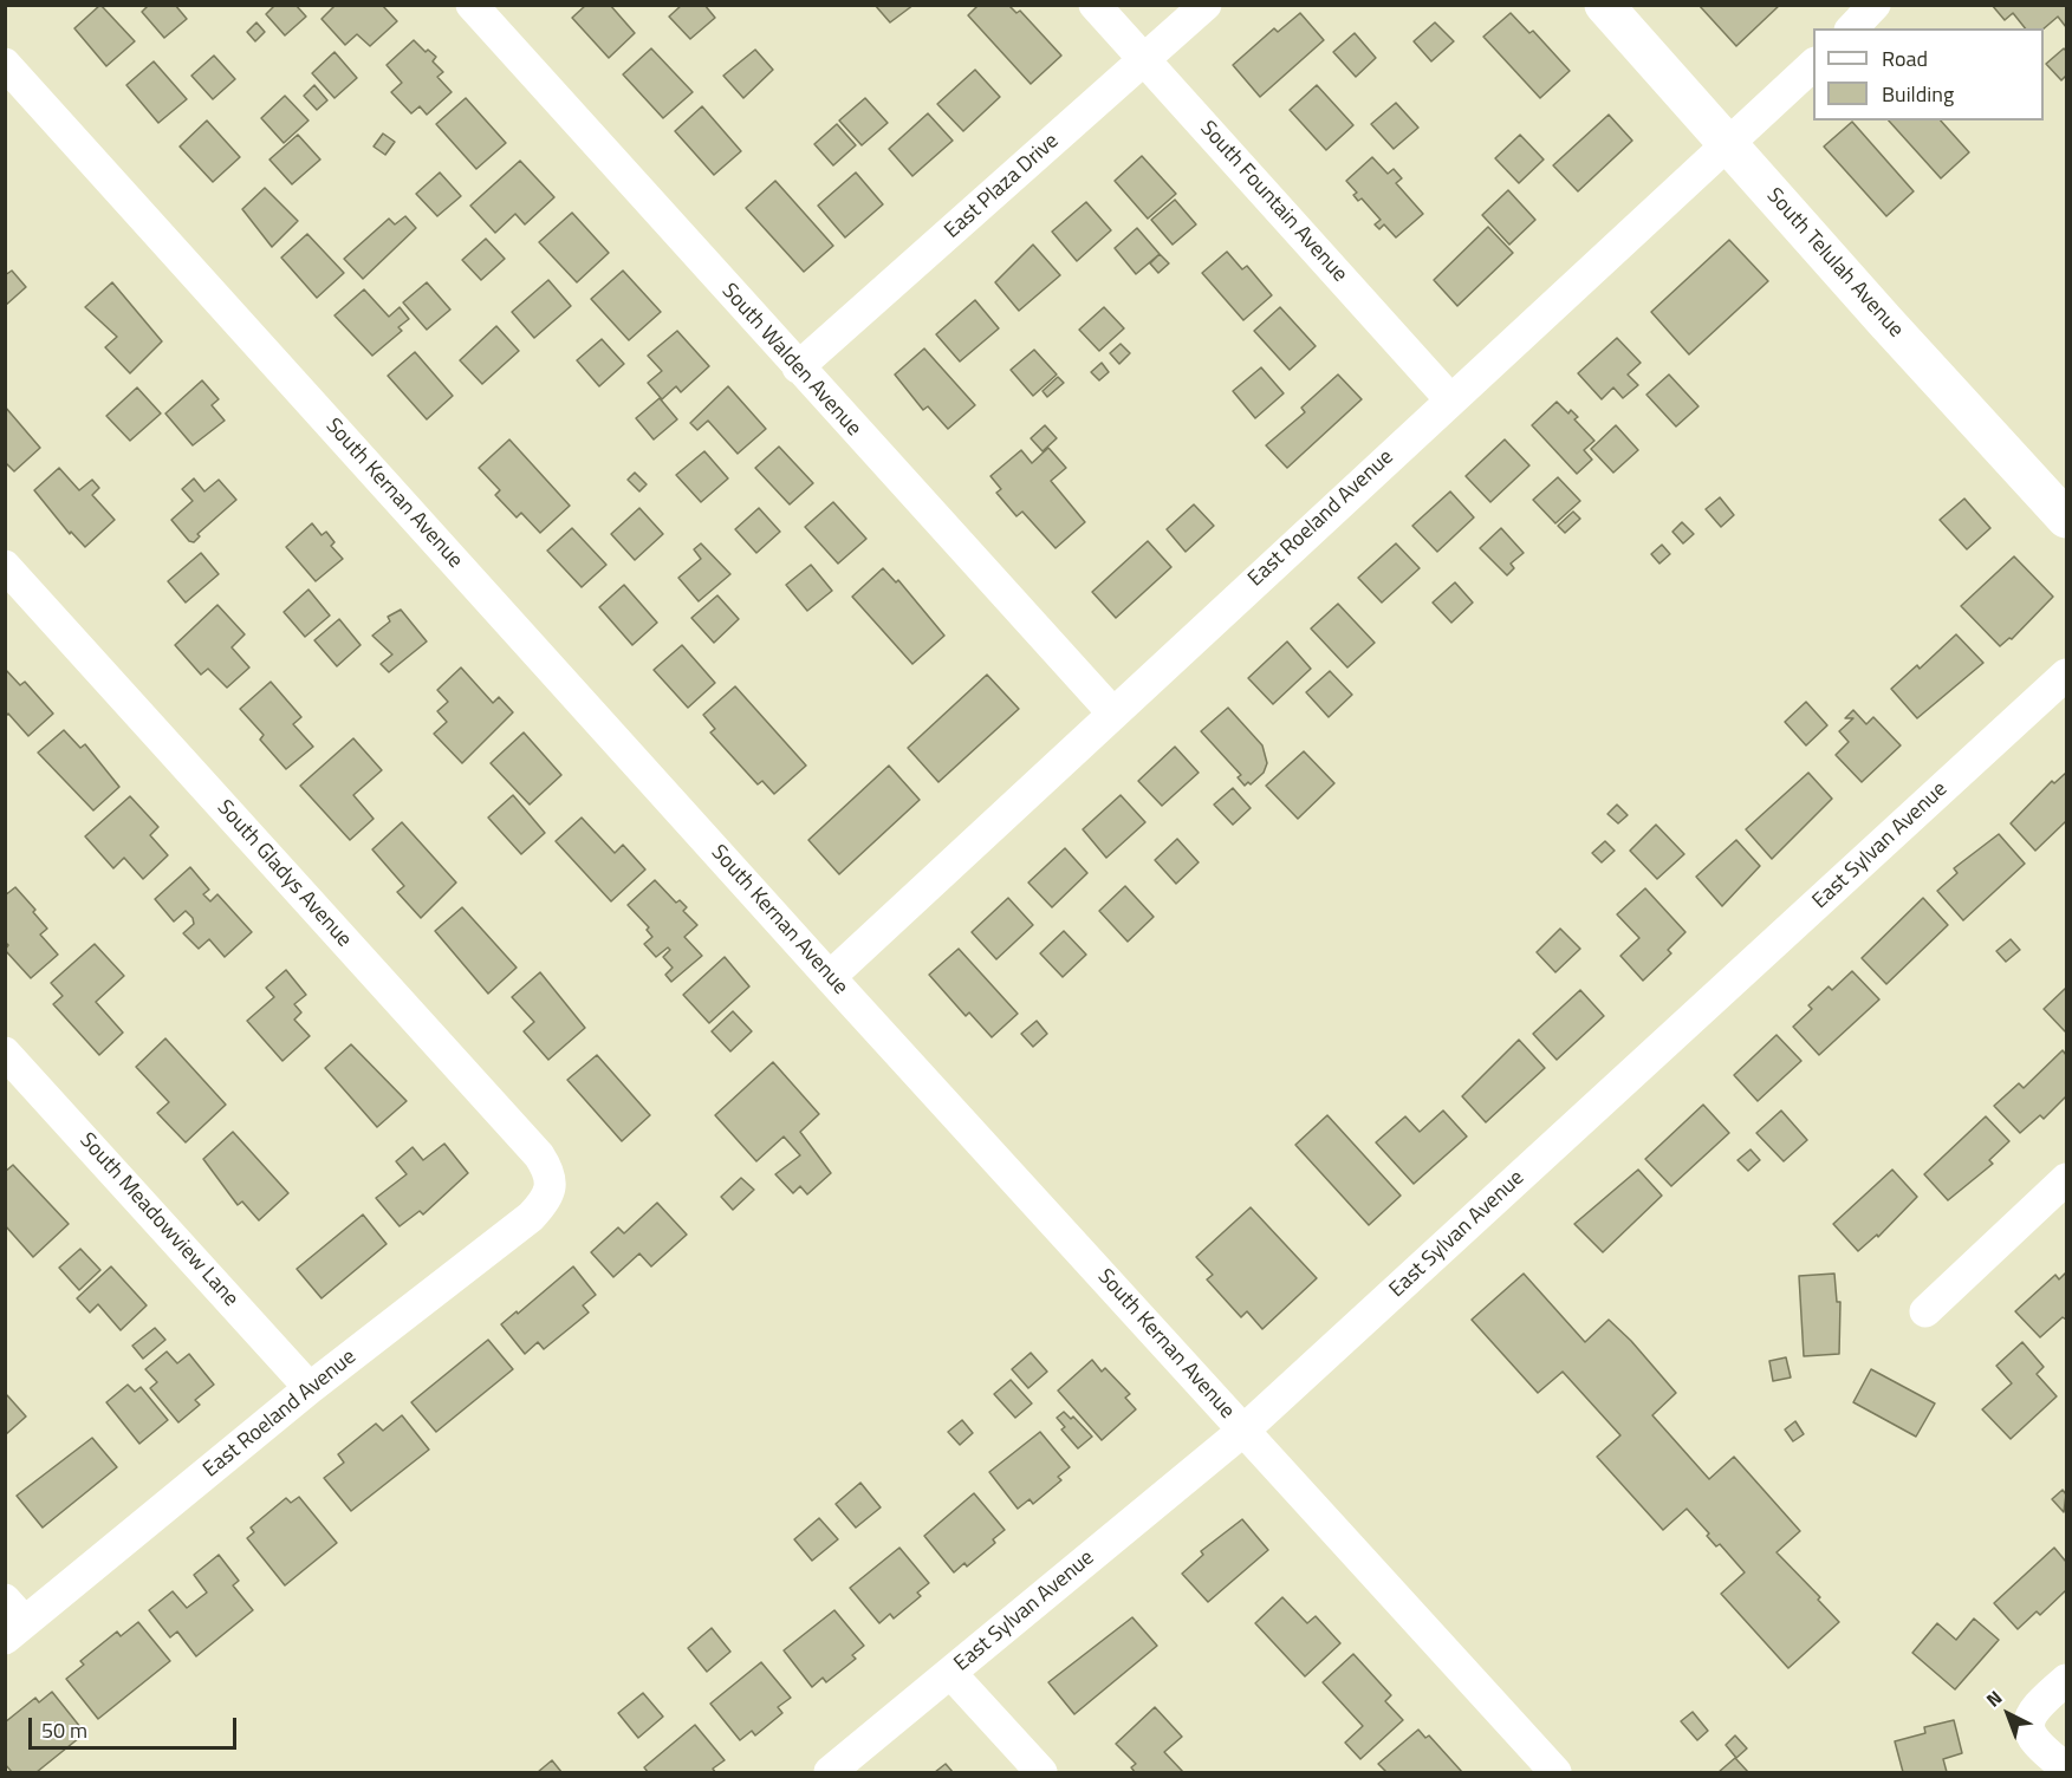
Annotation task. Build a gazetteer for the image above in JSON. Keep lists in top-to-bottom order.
{
  "streets": {
    "street": [
      "East Plaza Drive",
      "South Fountain Avenue",
      "South Telulah Avenue",
      "South Walden Avenue",
      "South Kernan Avenue",
      "East Roeland Avenue",
      "East Sylvan Avenue",
      "South Gladys Avenue",
      "South Meadowview Lane"
    ]
  },
  "crossings": [
    ["East Plaza Drive", "South Fountain Avenue"],
    ["East Plaza Drive", "South Walden Avenue"],
    ["South Fountain Avenue", "East Roeland Avenue"],
    ["South Telulah Avenue", "East Roeland Avenue"],
    ["South Walden Avenue", "East Roeland Avenue"],
    ["South Kernan Avenue", "East Roeland Avenue"],
    ["South Kernan Avenue", "East Sylvan Avenue"],
    ["East Roeland Avenue", "South Gladys Avenue"],
    ["East Roeland Avenue", "South Meadowview Lane"]
  ],
  "legend": ["Road", "Building"],
  "scale_bar": "50 m",
  "north": "top left"
}
